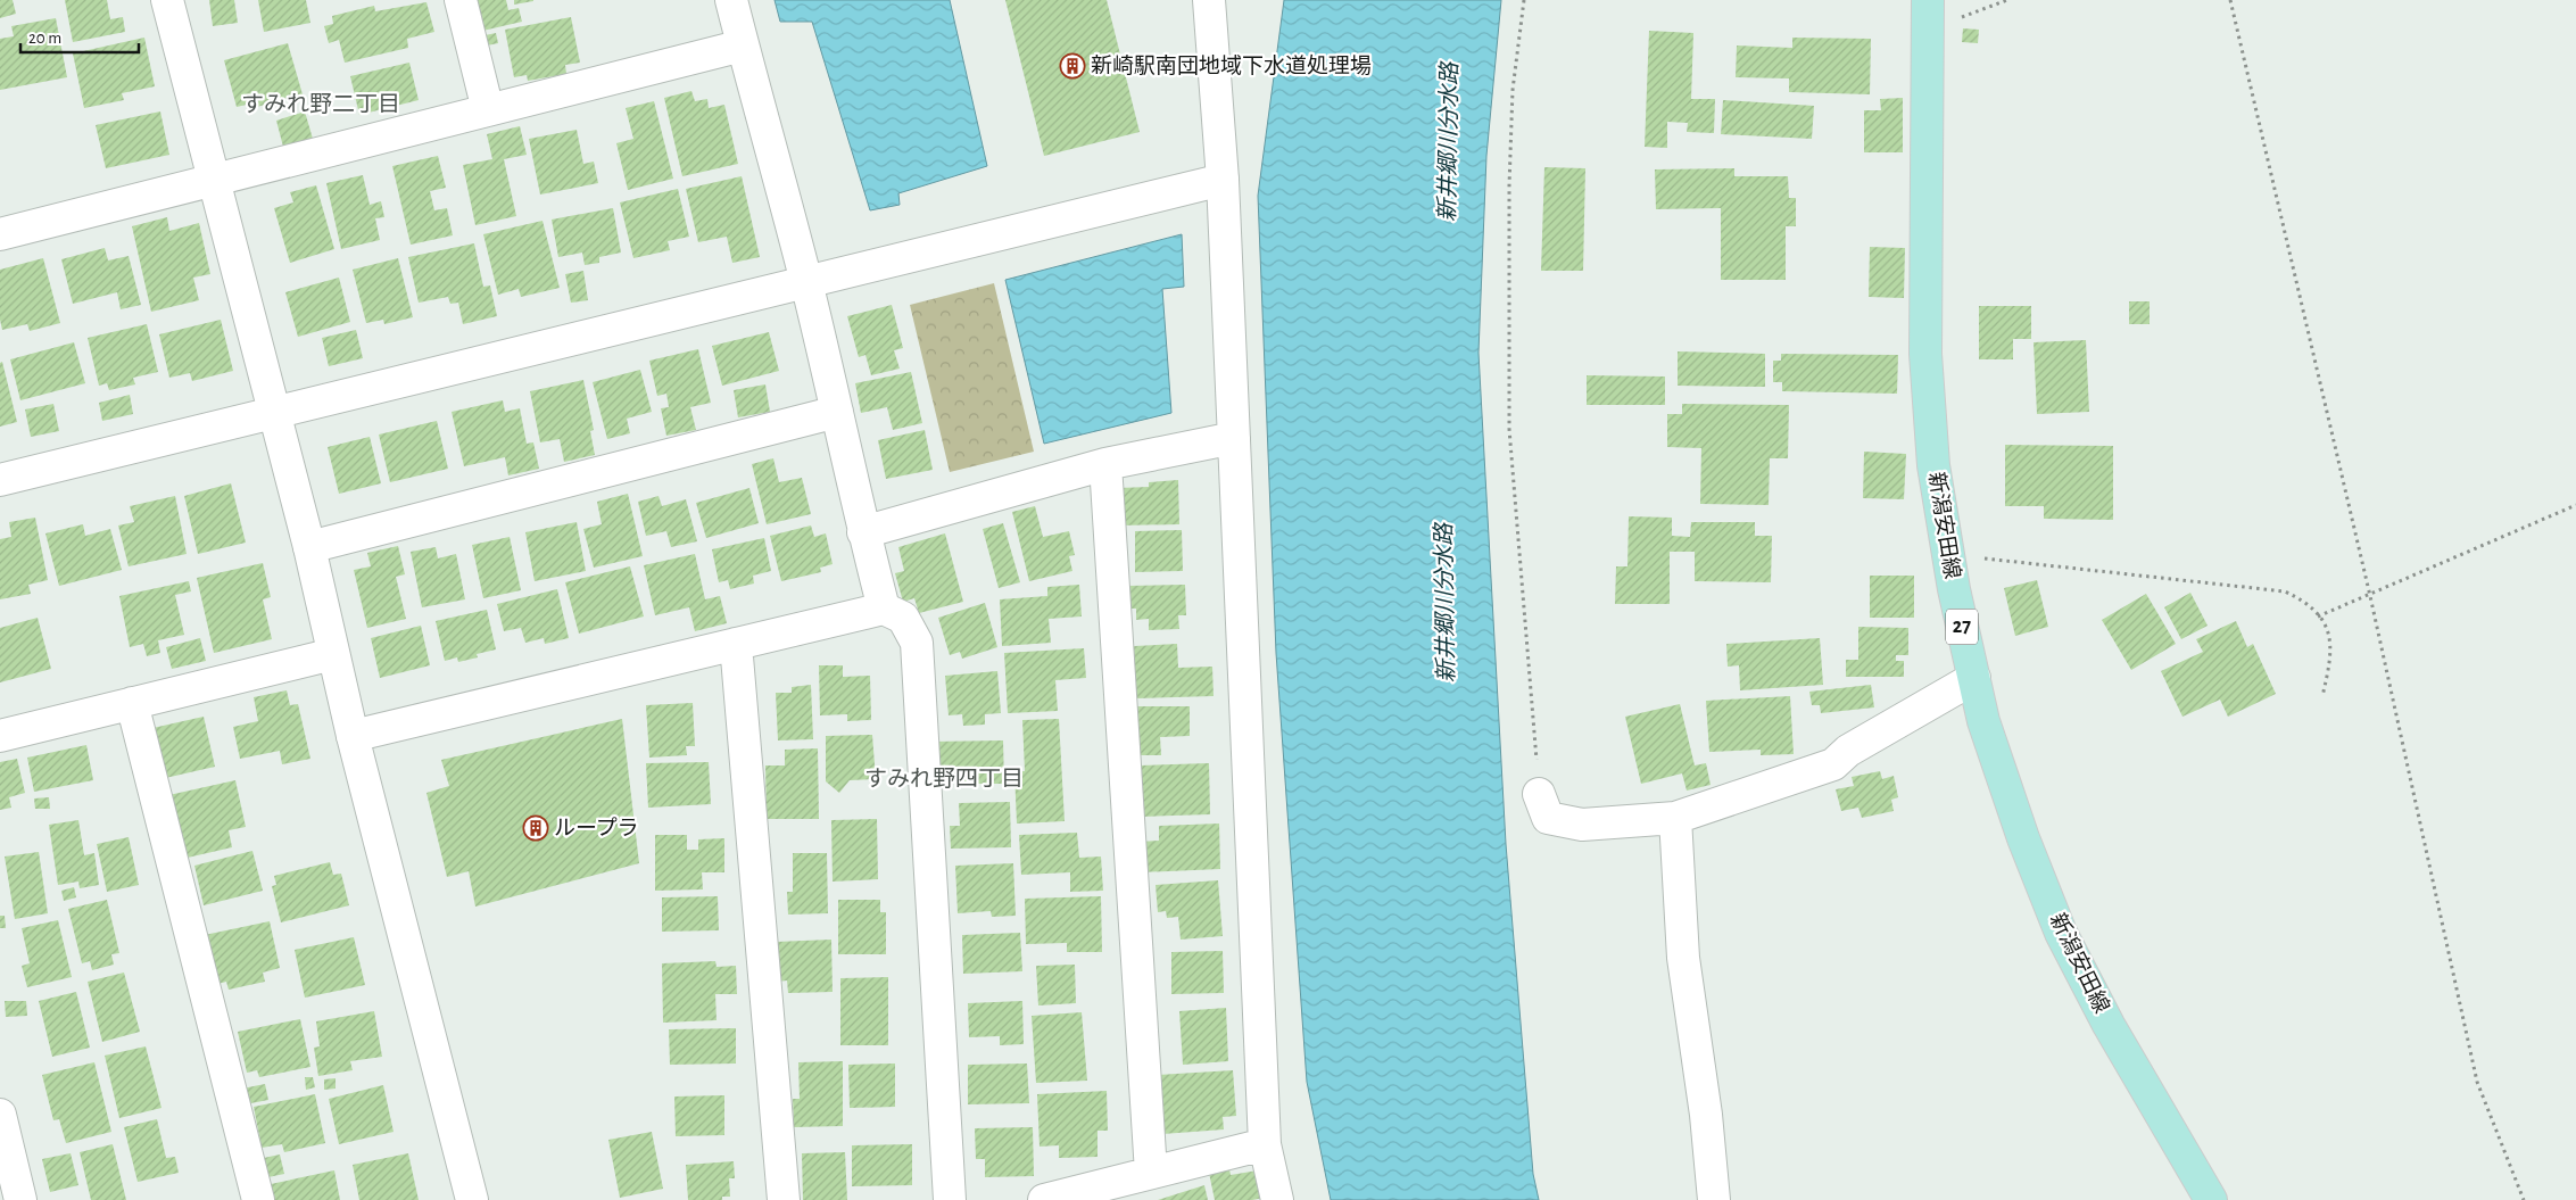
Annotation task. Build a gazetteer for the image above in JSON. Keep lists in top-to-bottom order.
{
  "streets": {
    "main road": ["新潟安田線", "27"]
  },
  "districts": ["すみれ野二丁目", "すみれ野四丁目"],
  "water": ["新井郷川分水路"],
  "places": {
    "building": ["新崎駅南団地域下水道処理場", "ループラ"]
  },
  "scale_bar": "20 m"
}
